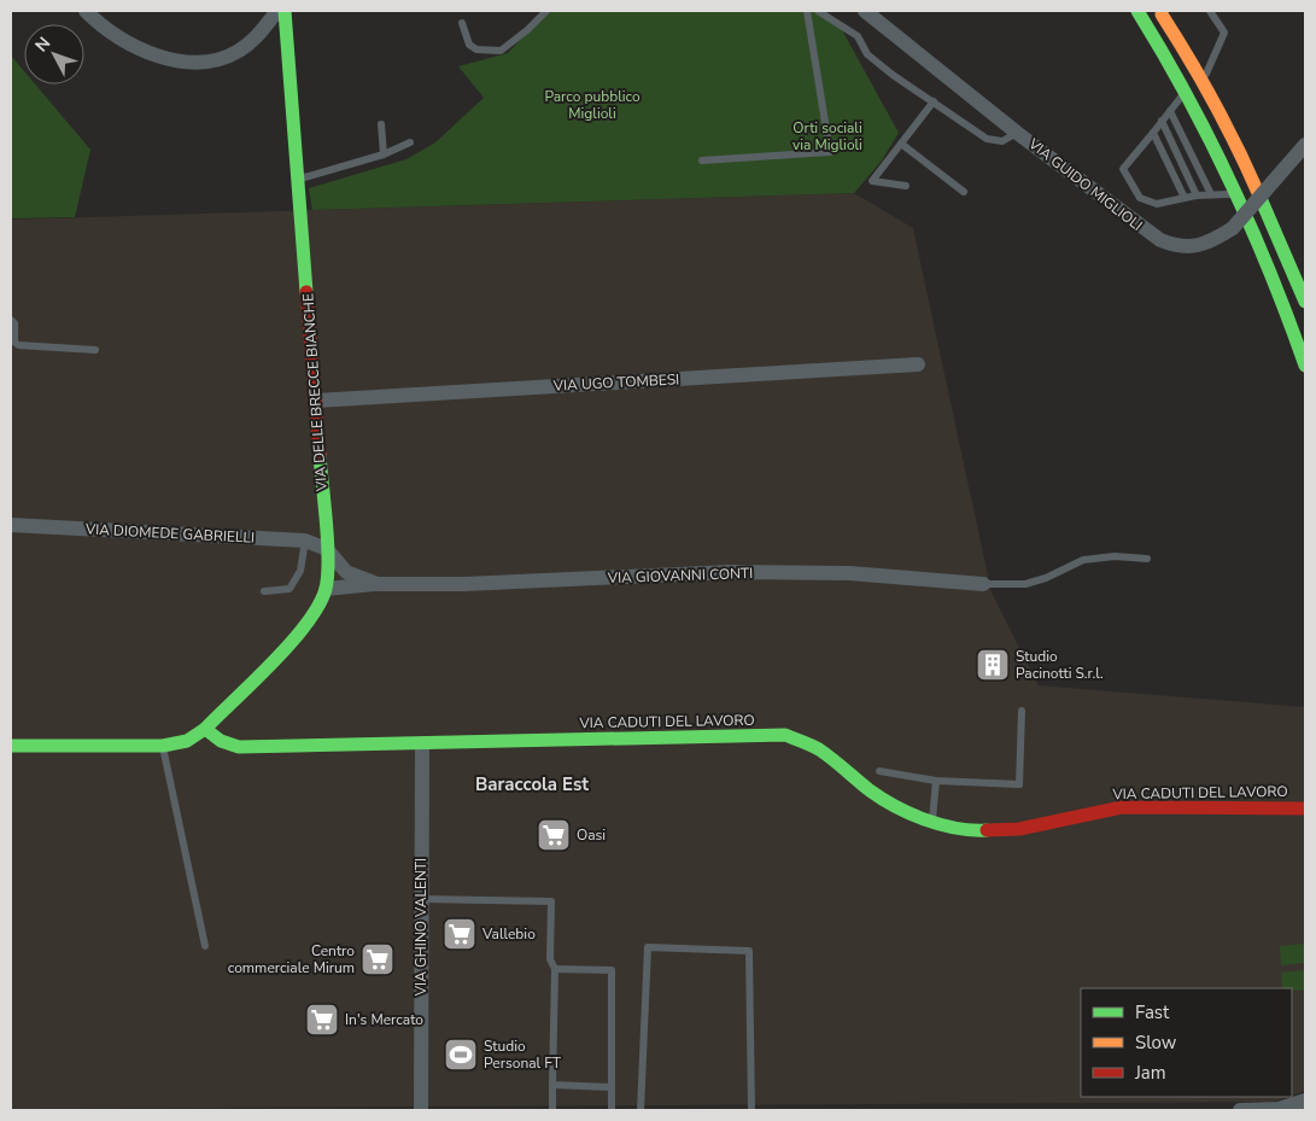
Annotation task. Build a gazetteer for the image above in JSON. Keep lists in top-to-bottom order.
{
  "streets": {
    "main road": ["VIA DELLE BRECCE BIANCHE", "VIA CADUTI DEL LAVORO"],
    "street": [
      "VIA GUIDO MIGLIOLI",
      "VIA UGO TOMBESI",
      "VIA DIOMEDE GABRIELLI",
      "VIA GIOVANNI CONTI",
      "VIA GHINO VALENTI"
    ]
  },
  "crossings": [
    ["VIA UGO TOMBESI", "VIA DELLE BRECCE BIANCHE"],
    ["VIA DELLE BRECCE BIANCHE", "VIA DIOMEDE GABRIELLI"],
    ["VIA DELLE BRECCE BIANCHE", "VIA GIOVANNI CONTI"],
    ["VIA DELLE BRECCE BIANCHE", "VIA CADUTI DEL LAVORO"],
    ["VIA DIOMEDE GABRIELLI", "VIA GIOVANNI CONTI"],
    ["VIA CADUTI DEL LAVORO", "VIA GHINO VALENTI"]
  ],
  "districts": ["Baraccola Est"],
  "parks": ["Parco pubblico Miglioli", "Orti sociali via Miglioli"],
  "places": {
    "building": ["Studio Pacinotti S.r.l."],
    "supermarket": [
      "Oasi",
      "Vallebio",
      "Centro commerciale Mirum",
      "In's Mercato"
    ],
    "sports": ["Studio Personal FT"]
  },
  "legend": ["Fast", "Slow", "Jam"],
  "north": "top left"
}
